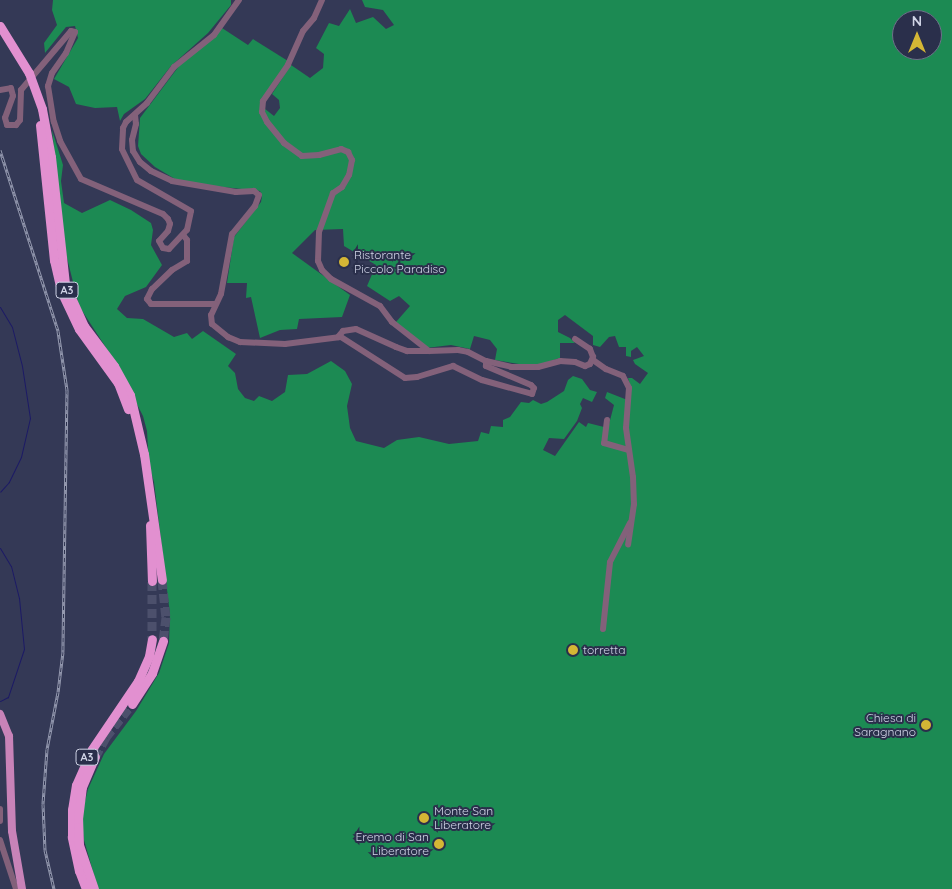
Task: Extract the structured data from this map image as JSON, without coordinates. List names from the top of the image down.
{
  "streets": {
    "highway": ["A3"]
  },
  "places": [
    "Ristorante Piccolo Paradiso",
    "torretta",
    "Chiesa di Saragnano",
    "Monte San Liberatore",
    "Eremo di San Liberatore"
  ],
  "north": "top"
}
